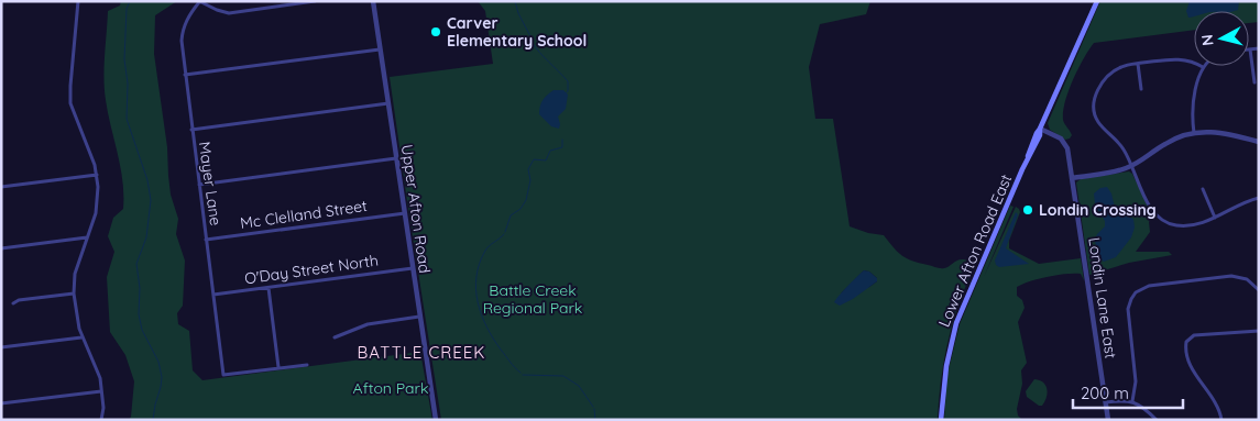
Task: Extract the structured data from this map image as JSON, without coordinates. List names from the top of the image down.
{
  "streets": {
    "main road": ["Lower Afton Road East"],
    "street": [
      "Mayer Lane",
      "Upper Afton Road",
      "Mc Clelland Street",
      "O'Day Street North",
      "Londin Lane East"
    ]
  },
  "crossings": [
    ["Mayer Lane", "Mc Clelland Street"],
    ["Mayer Lane", "O'Day Street North"],
    ["Upper Afton Road", "Mc Clelland Street"],
    ["Upper Afton Road", "O'Day Street North"],
    ["Lower Afton Road East", "Londin Lane East"]
  ],
  "districts": ["BATTLE CREEK"],
  "parks": ["Battle Creek Regional Park", "Afton Park"],
  "places": ["Carver Elementary School", "Londin Crossing"],
  "scale_bar": "200 m",
  "north": "left"
}
